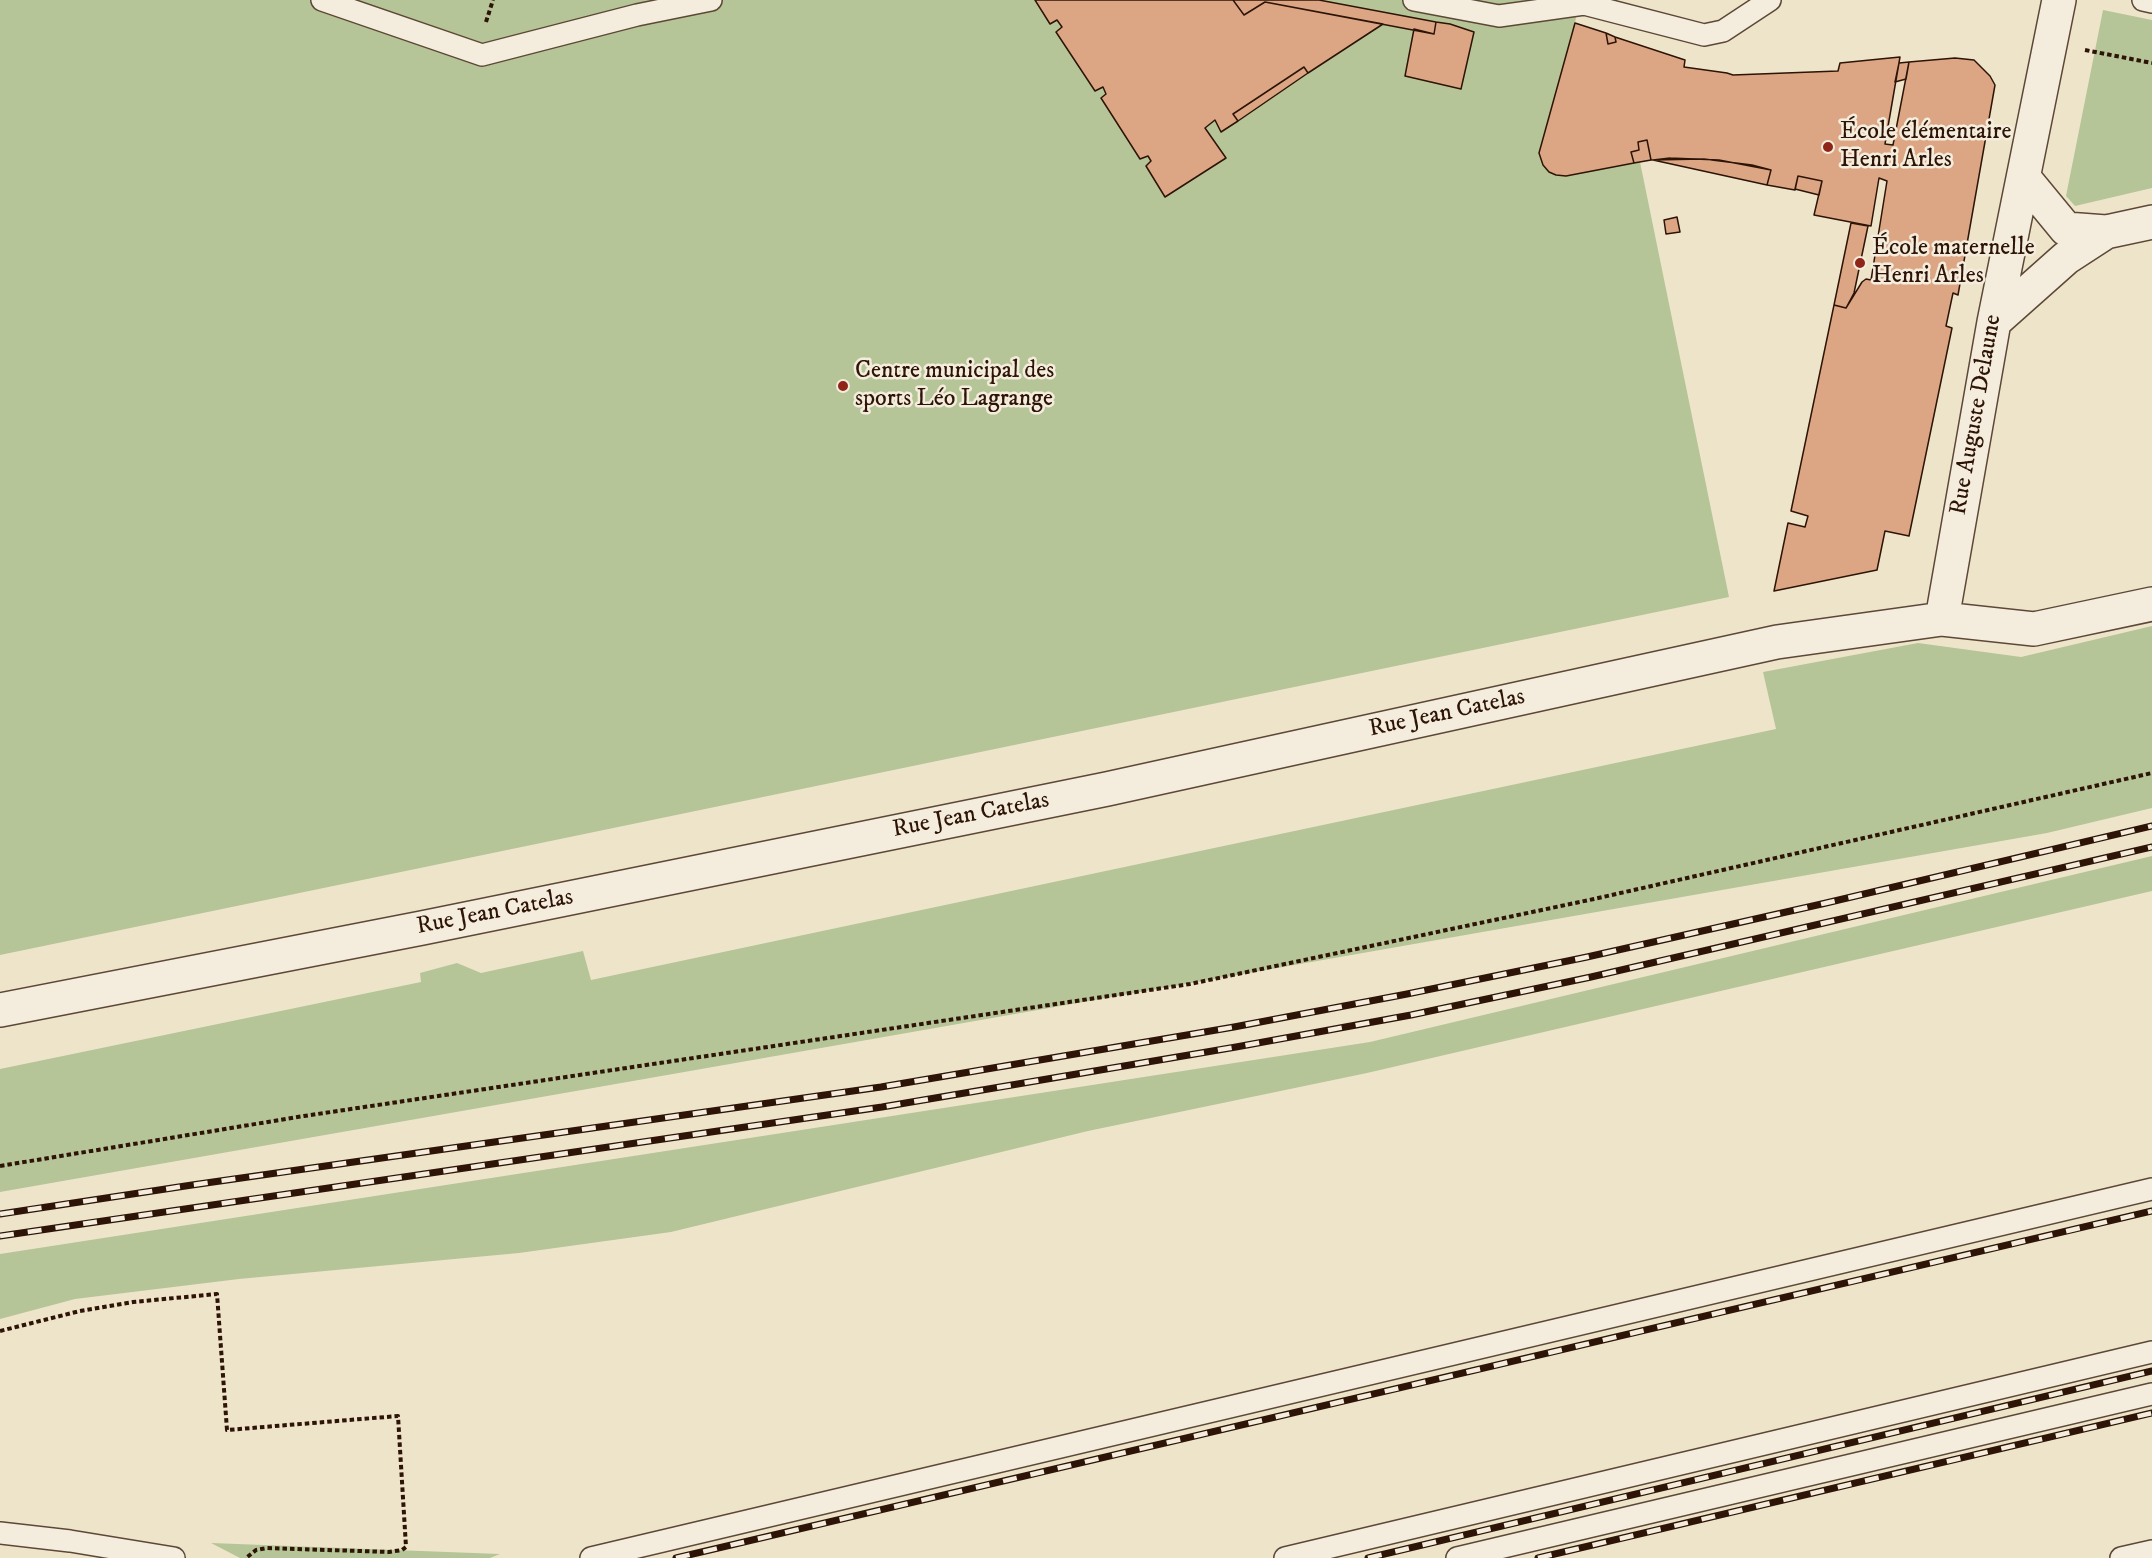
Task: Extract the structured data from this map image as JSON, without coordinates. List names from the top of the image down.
{
  "streets": {
    "street": ["Rue Auguste Delaune", "Rue Jean Catelas"]
  },
  "crossings": [
    ["Rue Auguste Delaune", "Rue Jean Catelas"]
  ],
  "places": ["École élémentaire Henri Arles", "École maternelle Henri Arles", "Centre municipal des sports Léo Lagrange"]
}
